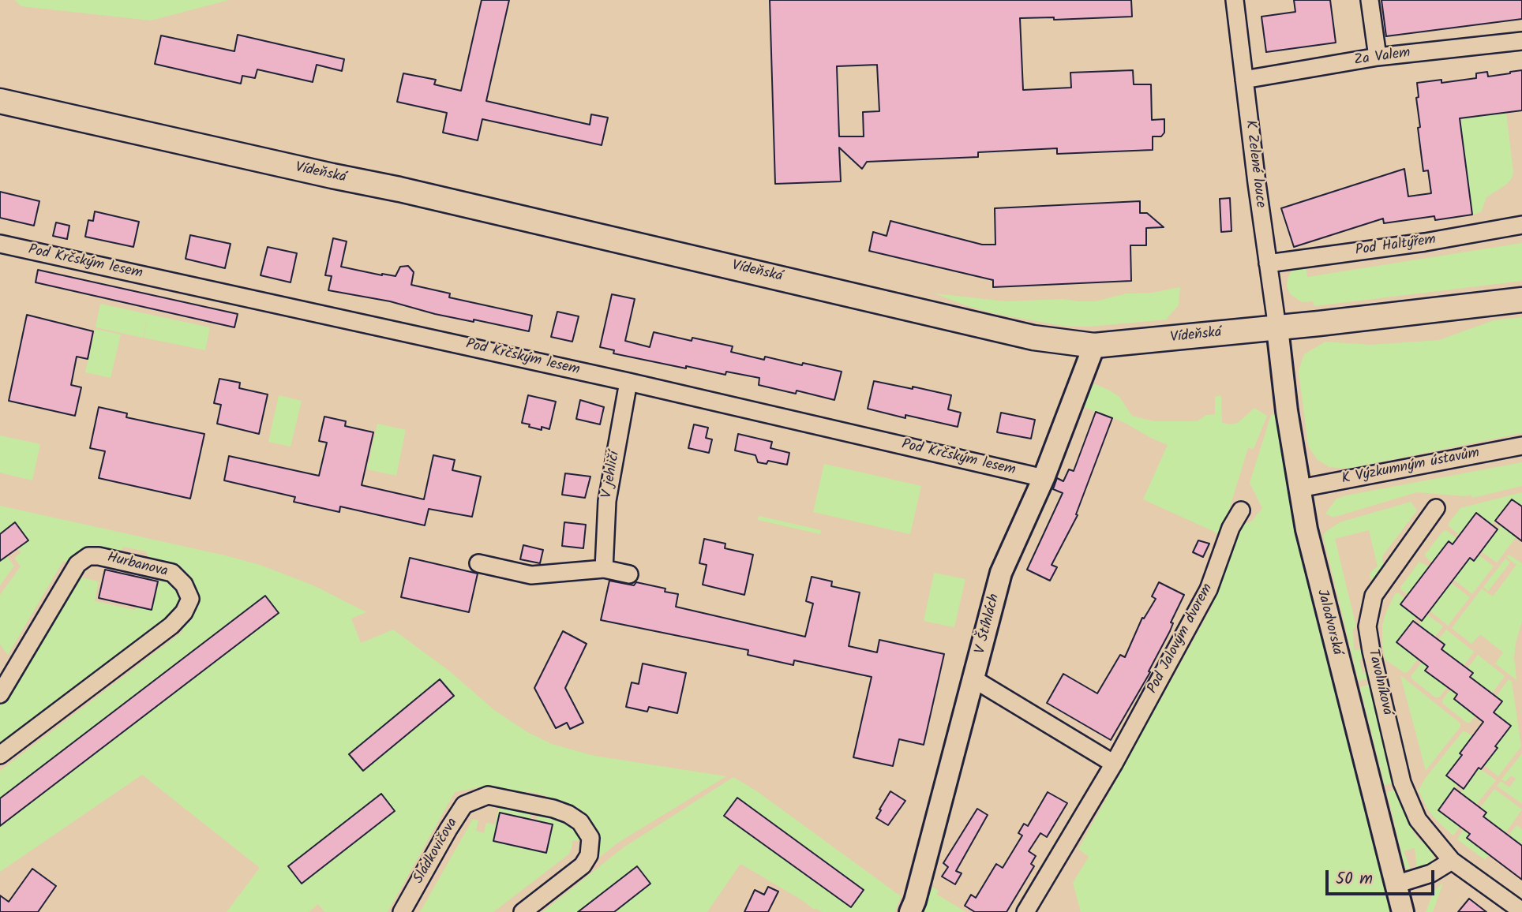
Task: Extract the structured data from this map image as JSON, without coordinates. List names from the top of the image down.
{
  "streets": {
    "main road": ["Vídeňská"],
    "street": [
      "Za Valem",
      "K Zelené louce",
      "Pod Haltýřem",
      "Pod Krčským lesem",
      "K Výzkumným ústavům",
      "V jehličí",
      "Hurbanova",
      "Jalodvorská",
      "V Štíhlách",
      "Pod Jalovým dvorem",
      "Tavolníková",
      "Sládkovičova"
    ]
  },
  "crossings": [
    ["Za Valem", "K Zelené louce"],
    ["K Zelené louce", "Vídeňská"],
    ["K Zelené louce", "Pod Haltýřem"],
    ["K Zelené louce", "Jalodvorská"],
    ["Vídeňská", "Jalodvorská"],
    ["Vídeňská", "V Štíhlách"],
    ["Pod Krčským lesem", "V jehličí"],
    ["Pod Krčským lesem", "V Štíhlách"],
    ["K Výzkumným ústavům", "Jalodvorská"]
  ],
  "scale_bar": "50 m"
}
